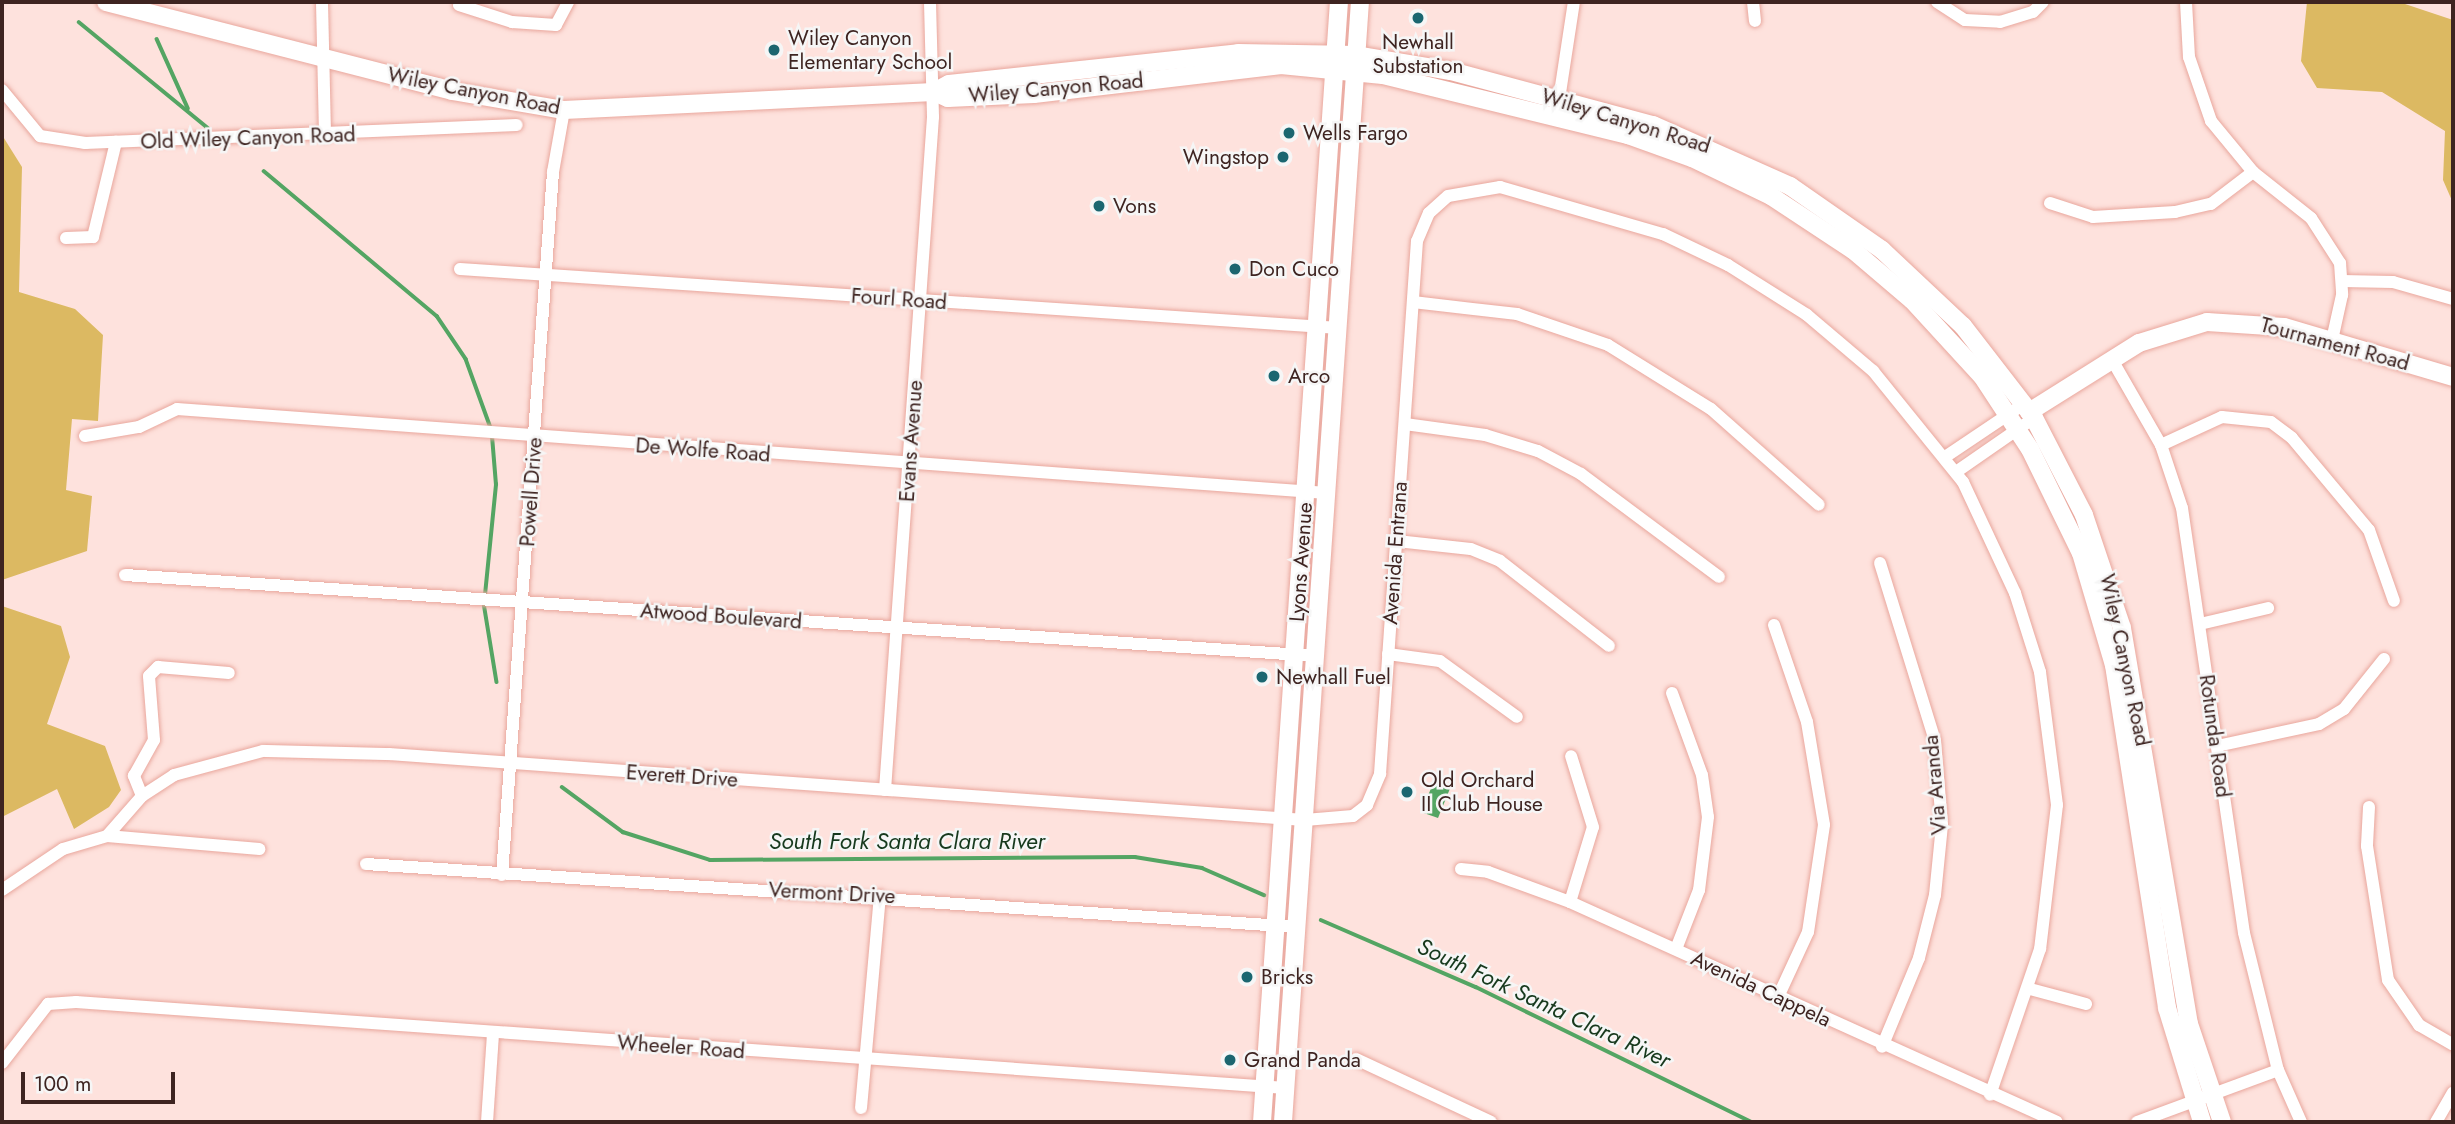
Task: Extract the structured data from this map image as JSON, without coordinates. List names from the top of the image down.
{
  "streets": {
    "main road": ["Wiley Canyon Road", "Tournament Road", "Lyons Avenue"],
    "street": [
      "Old Wiley Canyon Road",
      "Fourl Road",
      "Evans Avenue",
      "De Wolfe Road",
      "Powell Drive",
      "Avenida Entrana",
      "Atwood Boulevard",
      "Rotunda Road",
      "Everett Drive",
      "Via Aranda",
      "Vermont Drive",
      "Avenida Cappela",
      "Wheeler Road"
    ]
  },
  "crossings": [
    ["Wiley Canyon Road", "Tournament Road"],
    ["Wiley Canyon Road", "Evans Avenue"],
    ["Wiley Canyon Road", "Powell Drive"],
    ["Wiley Canyon Road", "Lyons Avenue"],
    ["Fourl Road", "Evans Avenue"],
    ["Fourl Road", "Powell Drive"],
    ["Fourl Road", "Lyons Avenue"],
    ["Tournament Road", "Avenida Entrana"],
    ["Tournament Road", "Rotunda Road"],
    ["Evans Avenue", "De Wolfe Road"],
    ["Evans Avenue", "Atwood Boulevard"],
    ["Evans Avenue", "Everett Drive"],
    ["De Wolfe Road", "Powell Drive"],
    ["De Wolfe Road", "Lyons Avenue"],
    ["Powell Drive", "Atwood Boulevard"],
    ["Powell Drive", "Everett Drive"],
    ["Powell Drive", "Vermont Drive"],
    ["Avenida Entrana", "Lyons Avenue"],
    ["Avenida Entrana", "Everett Drive"],
    ["Lyons Avenue", "Atwood Boulevard"],
    ["Lyons Avenue", "Everett Drive"],
    ["Lyons Avenue", "Vermont Drive"],
    ["Lyons Avenue", "Wheeler Road"],
    ["Via Aranda", "Avenida Cappela"]
  ],
  "water": ["South Fork Santa Clara River"],
  "places": [
    "Newhall Substation",
    "Wiley Canyon Elementary School",
    "Wells Fargo",
    "Wingstop",
    "Vons",
    "Don Cuco",
    "Arco",
    "Newhall Fuel",
    "Old Orchard II Club House",
    "Bricks",
    "Grand Panda"
  ],
  "scale_bar": "100 m"
}
